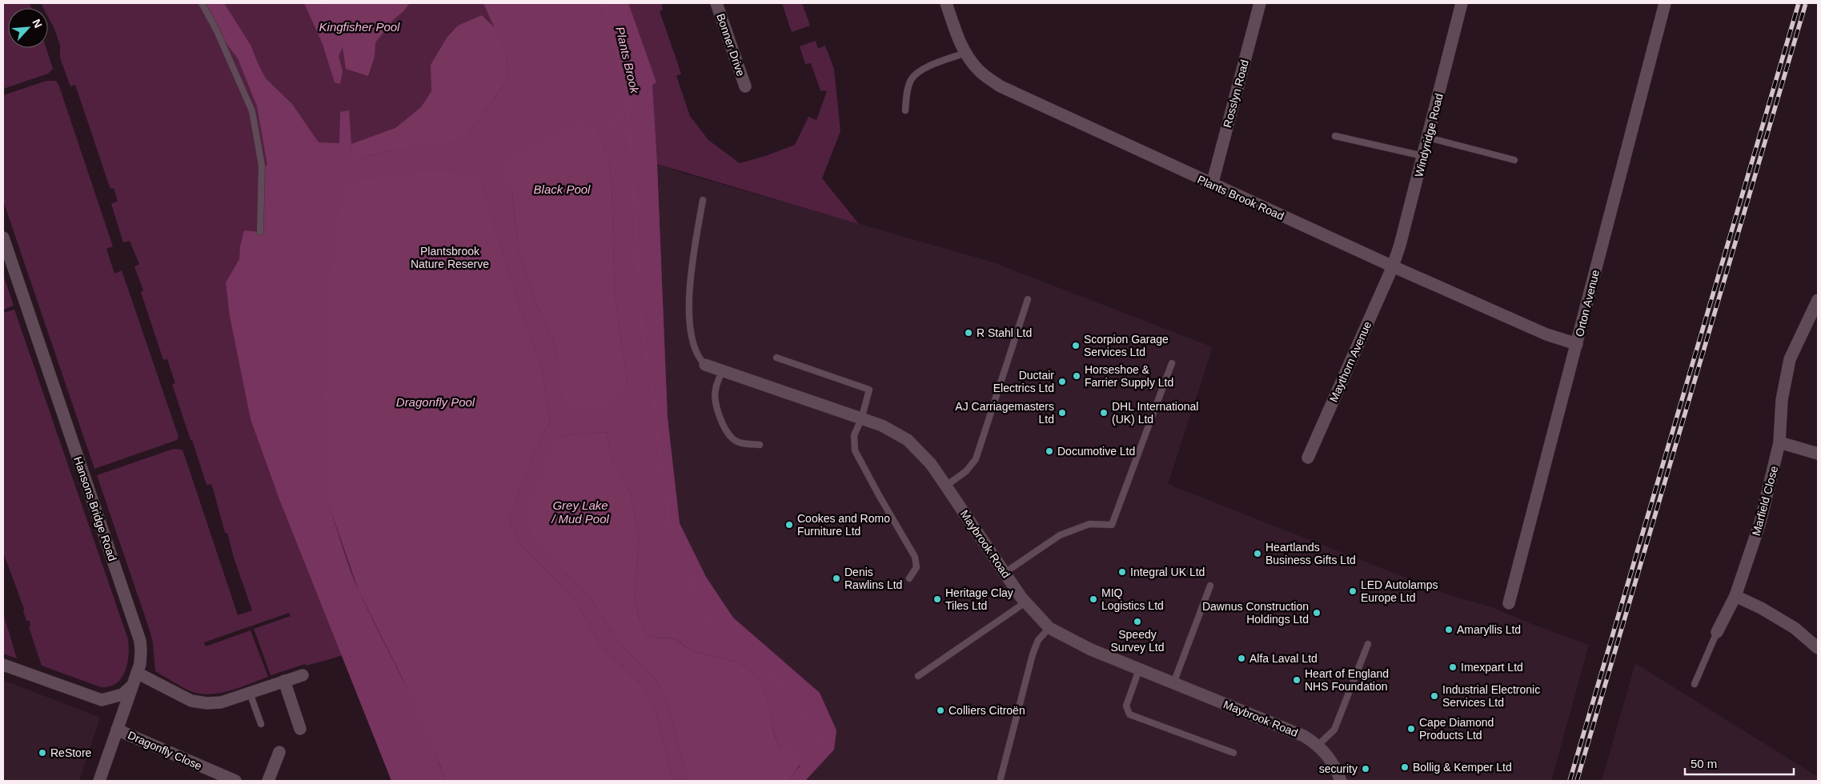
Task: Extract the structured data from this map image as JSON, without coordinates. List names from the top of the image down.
{
  "streets": {
    "street": [
      "Bonner Drive",
      "Rosslyn Road",
      "Windyridge Road",
      "Plants Brook Road",
      "Orton Avenue",
      "Maythorn Avenue",
      "Marfield Close",
      "Hansons Bridge Road",
      "Maybrook Road",
      "Dragonfly Close"
    ]
  },
  "crossings": [
    ["Rosslyn Road", "Plants Brook Road"],
    ["Windyridge Road", "Plants Brook Road"],
    ["Windyridge Road", "Maythorn Avenue"],
    ["Plants Brook Road", "Orton Avenue"],
    ["Plants Brook Road", "Maythorn Avenue"],
    ["Hansons Bridge Road", "Dragonfly Close"]
  ],
  "water": [
    "Kingfisher Pool",
    "Plants Brook",
    "Black Pool",
    "Dragonfly Pool",
    "Grey Lake / Mud Pool"
  ],
  "parks": ["Plantsbrook Nature Reserve"],
  "places": [
    "R Stahl Ltd",
    "Scorpion Garage Services Ltd",
    "Horseshoe & Farrier Supply Ltd",
    "Ductair Electrics Ltd",
    "AJ Carriagemasters Ltd",
    "DHL International (UK) Ltd",
    "Documotive Ltd",
    "Cookes and Romo Furniture Ltd",
    "Heartlands Business Gifts Ltd",
    "Integral UK Ltd",
    "Denis Rawlins Ltd",
    "LED Autolamps Europe Ltd",
    "Heritage Clay Tiles Ltd",
    "MIQ Logistics Ltd",
    "Dawnus Construction Holdings Ltd",
    "Speedy Survey Ltd",
    "Amaryllis Ltd",
    "Alfa Laval Ltd",
    "Imexpart Ltd",
    "Heart of England NHS Foundation",
    "Industrial Electronic Services Ltd",
    "Colliers Citroën",
    "Cape Diamond Products Ltd",
    "ReStore",
    "Bollig & Kemper Ltd",
    "security"
  ],
  "scale_bar": "50 m",
  "north": "top right"
}
